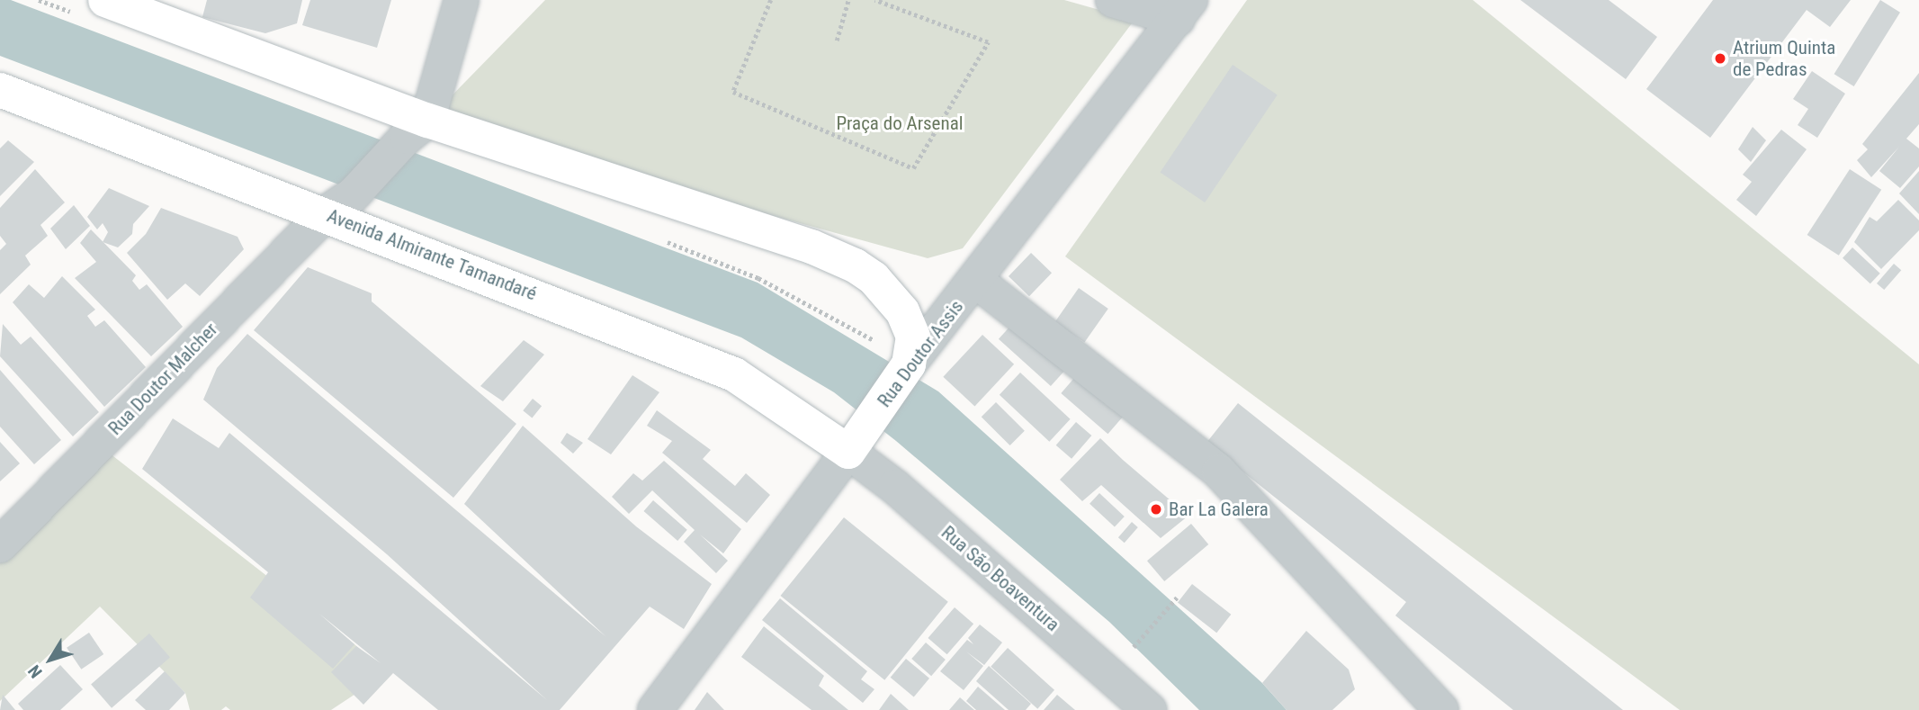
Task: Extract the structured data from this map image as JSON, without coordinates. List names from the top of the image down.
{
  "streets": {
    "main road": ["Avenida Almirante Tamandaré", "Rua Doutor Assis"],
    "street": ["Rua Doutor Malcher", "Rua São Boaventura"]
  },
  "crossings": [
    ["Avenida Almirante Tamandaré", "Rua Doutor Assis"],
    ["Avenida Almirante Tamandaré", "Rua Doutor Malcher"],
    ["Avenida Almirante Tamandaré", "Rua São Boaventura"],
    ["Rua Doutor Assis", "Rua São Boaventura"]
  ],
  "parks": ["Praça do Arsenal"],
  "places": ["Atrium Quinta de Pedras", "Bar La Galera"],
  "north": "bottom left"
}
